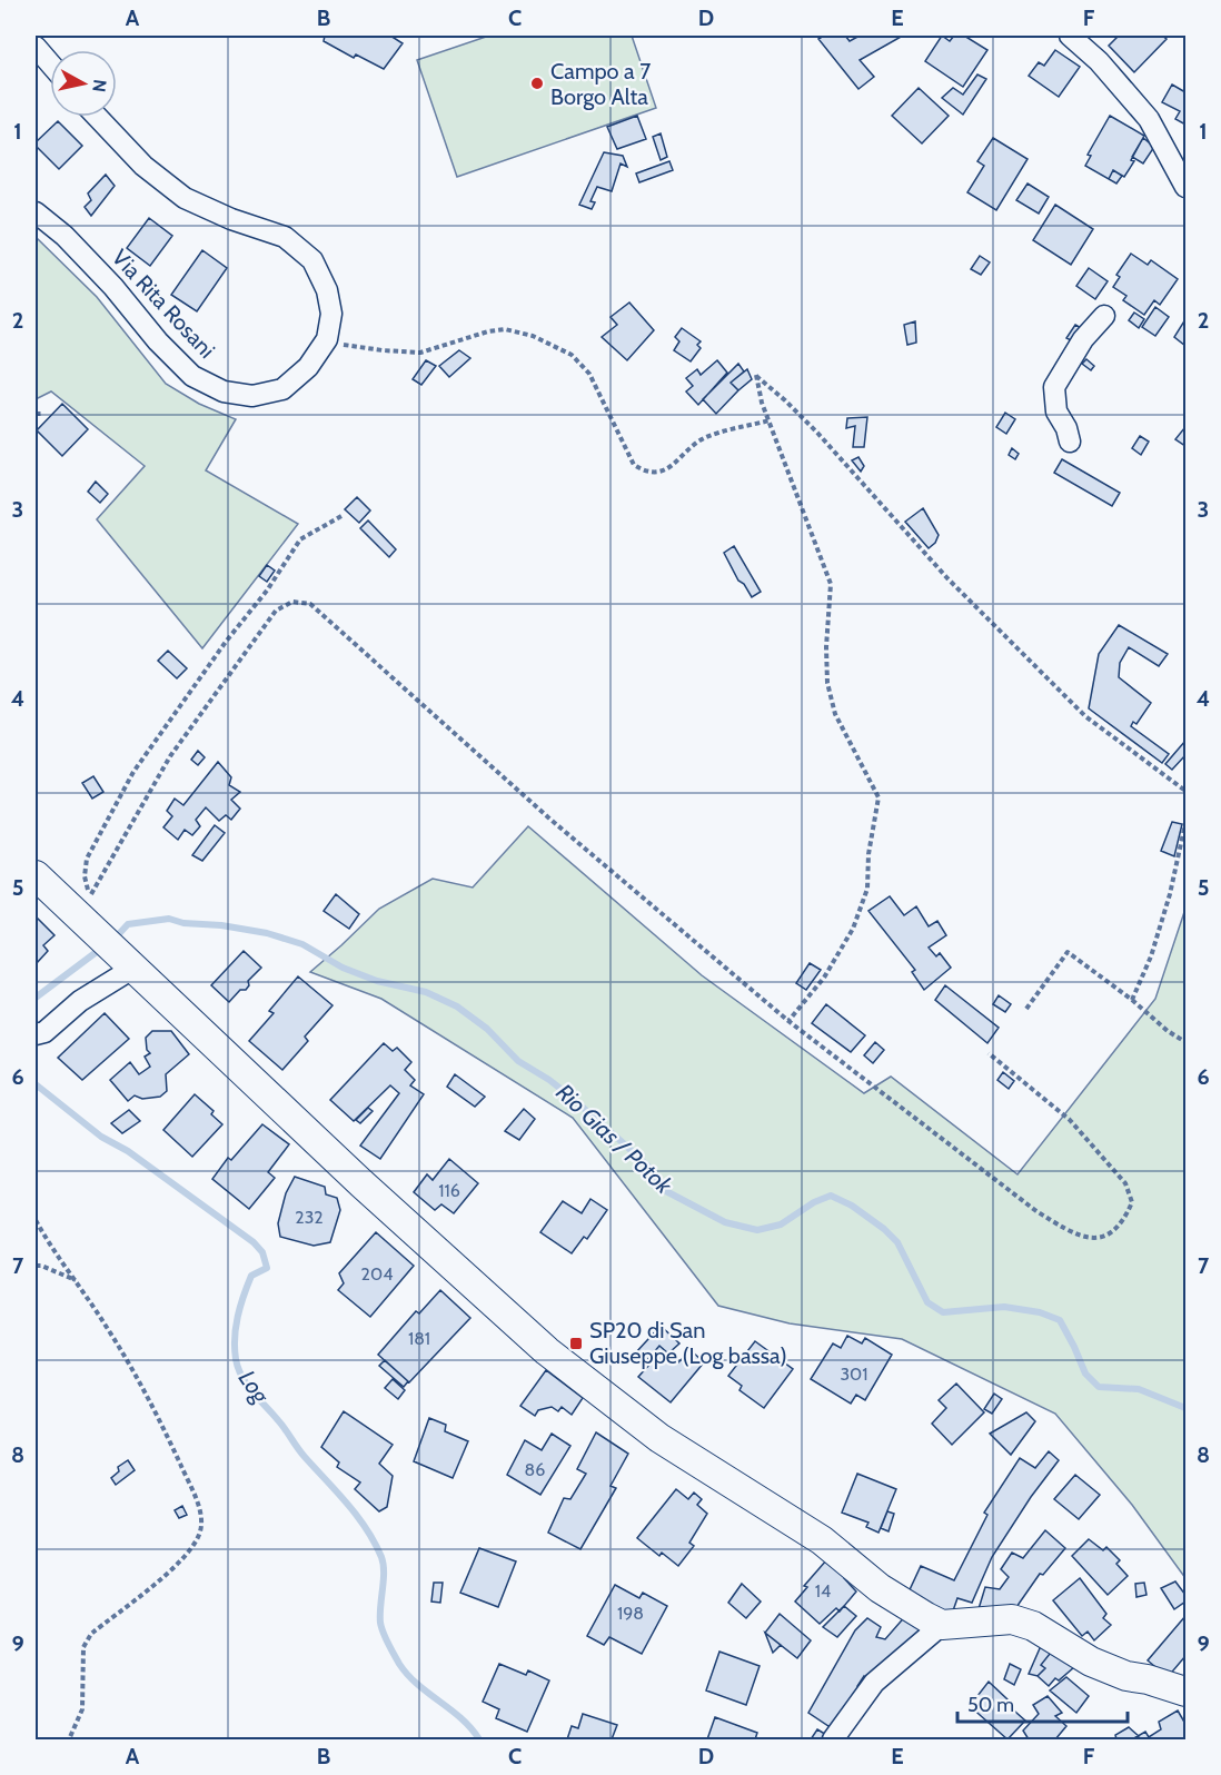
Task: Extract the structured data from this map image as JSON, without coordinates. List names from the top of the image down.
{
  "streets": {
    "street": ["Via Rita Rosani"]
  },
  "water": ["Rio Gias / Potok", "Log"],
  "places": {
    "other": ["Campo a 7 Borgo Alta"],
    "transit": ["SP20 di San Giuseppe (Log bassa)"]
  },
  "house_numbers": [
    "116",
    "232",
    "204",
    "181",
    "301",
    "86",
    "14",
    "198"
  ],
  "scale_bar": "50 m",
  "north": "right",
  "grid": {
    "columns": [
      "A",
      "B",
      "C",
      "D",
      "E",
      "F"
    ],
    "rows": [
      "1",
      "2",
      "3",
      "4",
      "5",
      "6",
      "7",
      "8",
      "9"
    ]
  }
}
